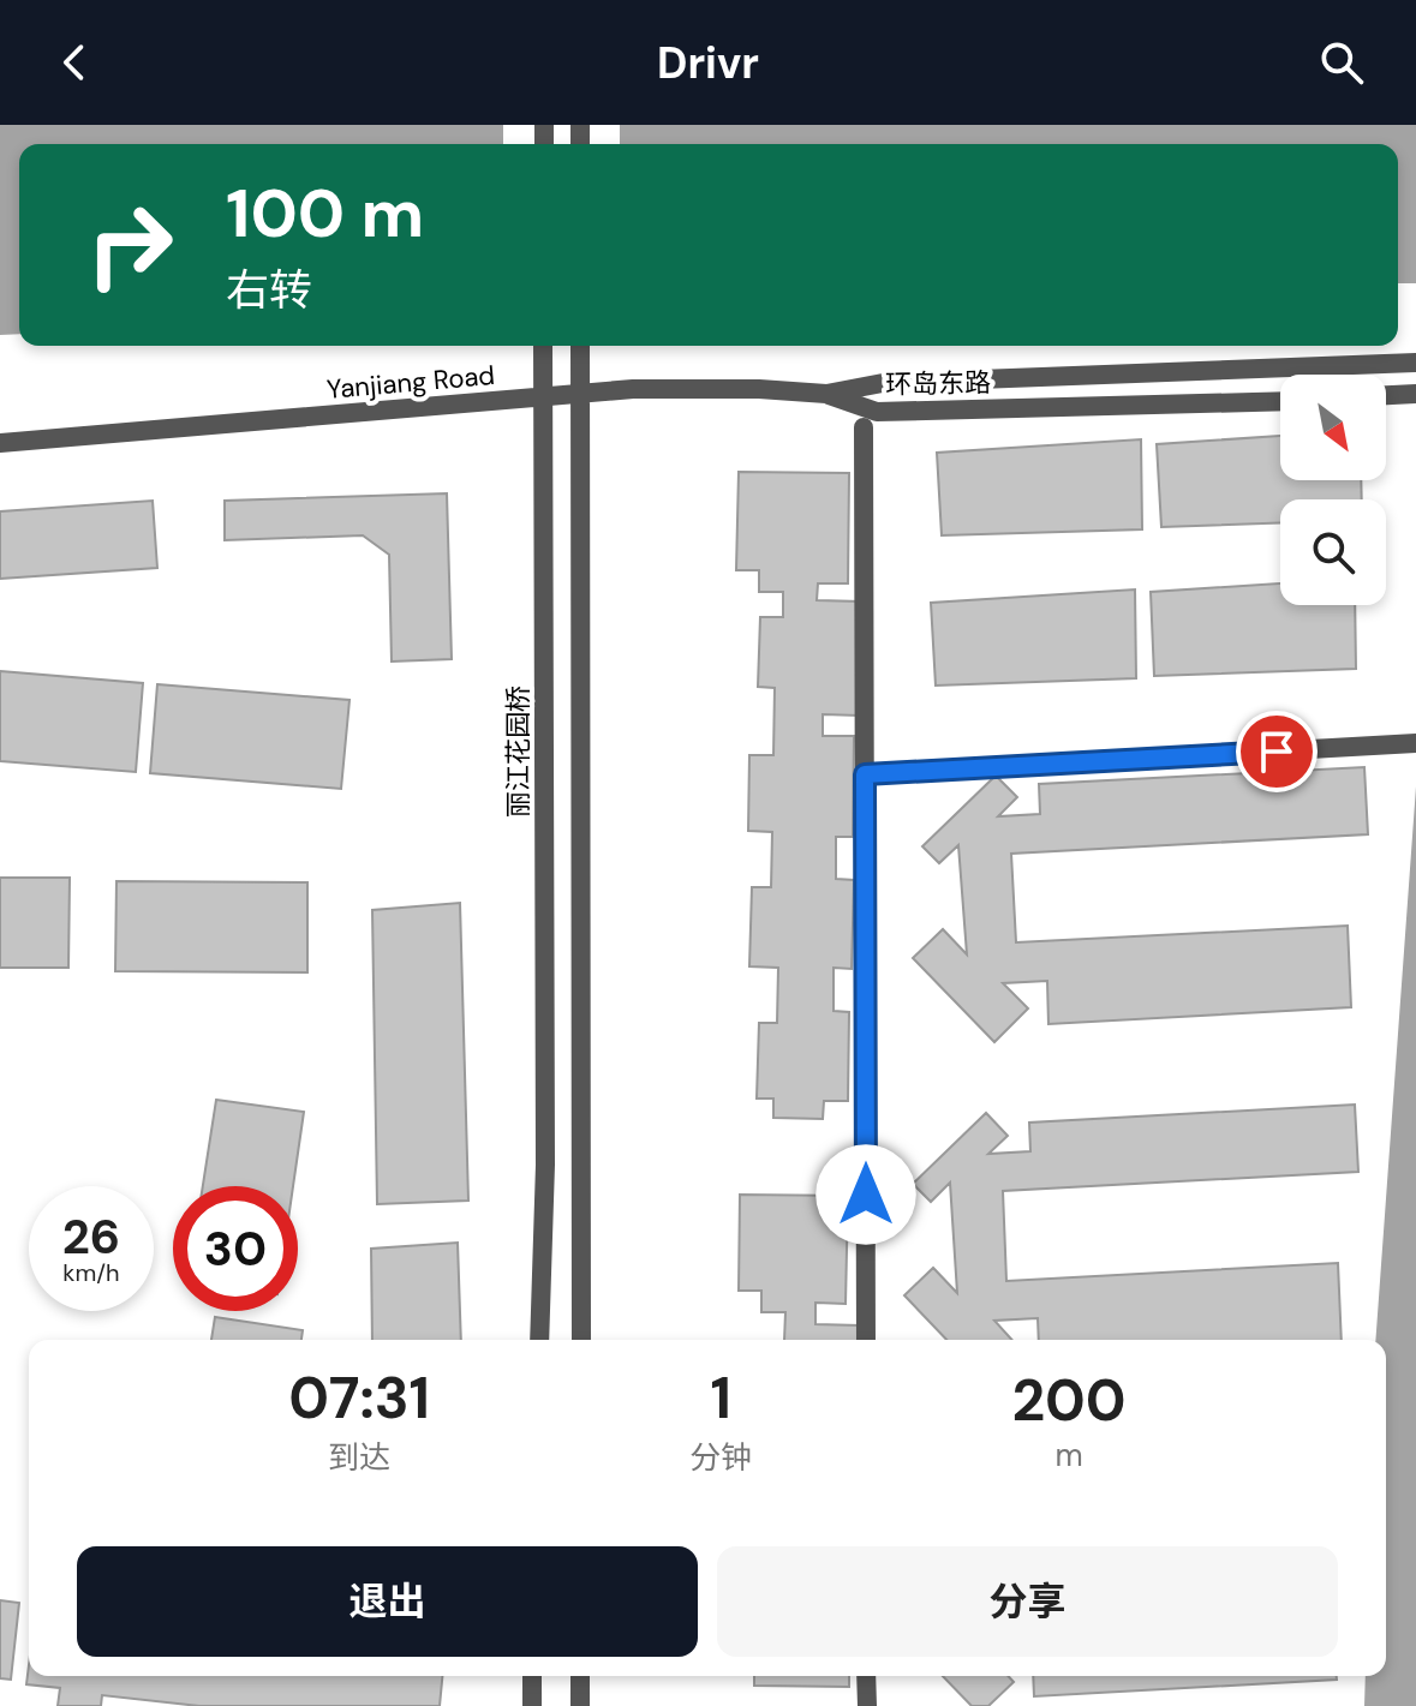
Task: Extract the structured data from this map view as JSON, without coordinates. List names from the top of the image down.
{
  "streets": {
    "street": ["Yanjiang Road", "环岛东路", "丽江花园桥"]
  },
  "crossings": [
    ["Yanjiang Road", "环岛东路"]
  ],
  "north": "bottom right",
  "page": {
    "header": "Drivr",
    "turn": ["100 m", "右转"],
    "speed": "26 km/h",
    "limit": "30",
    "eta": [
      "07:31",
      "到达",
      "1",
      "分钟",
      "200",
      "m"
    ],
    "buttons": ["退出", "分享"]
  }
}
